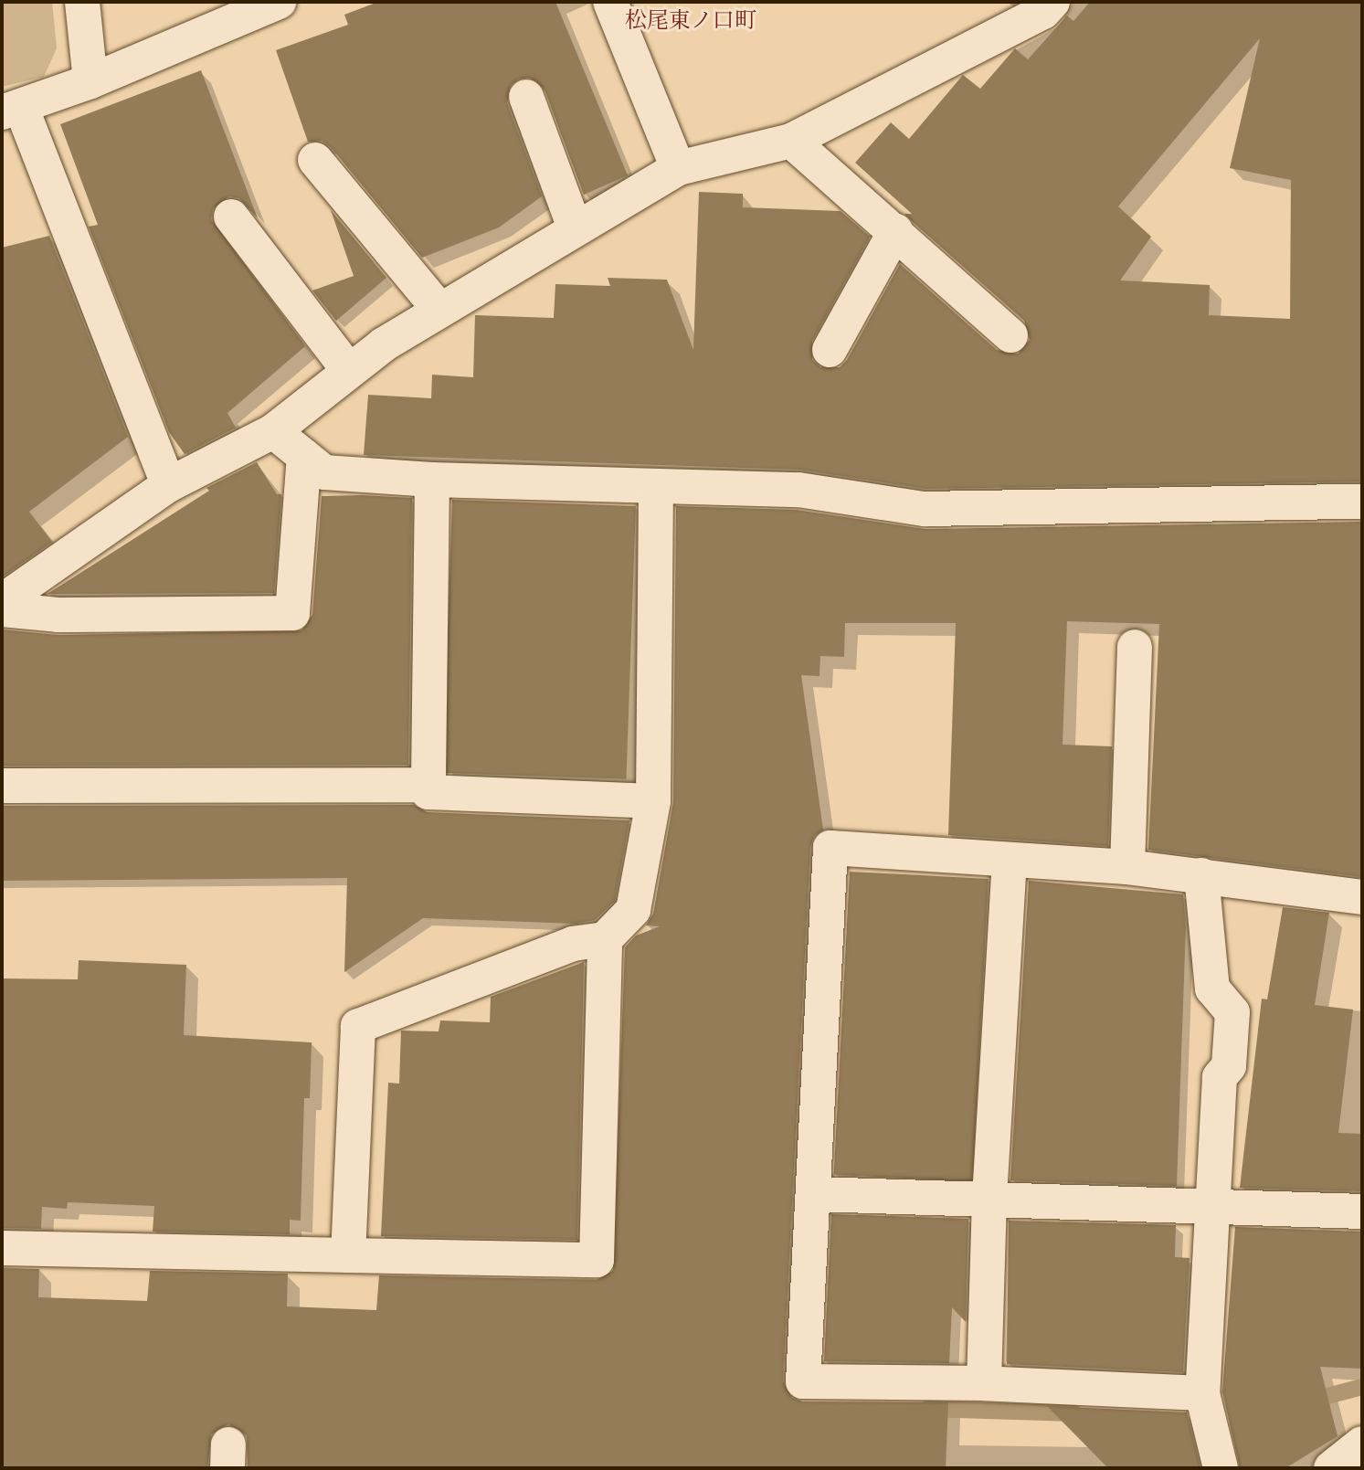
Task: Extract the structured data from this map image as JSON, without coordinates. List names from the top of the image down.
{
  "districts": ["松尾東ノ口町"]
}
